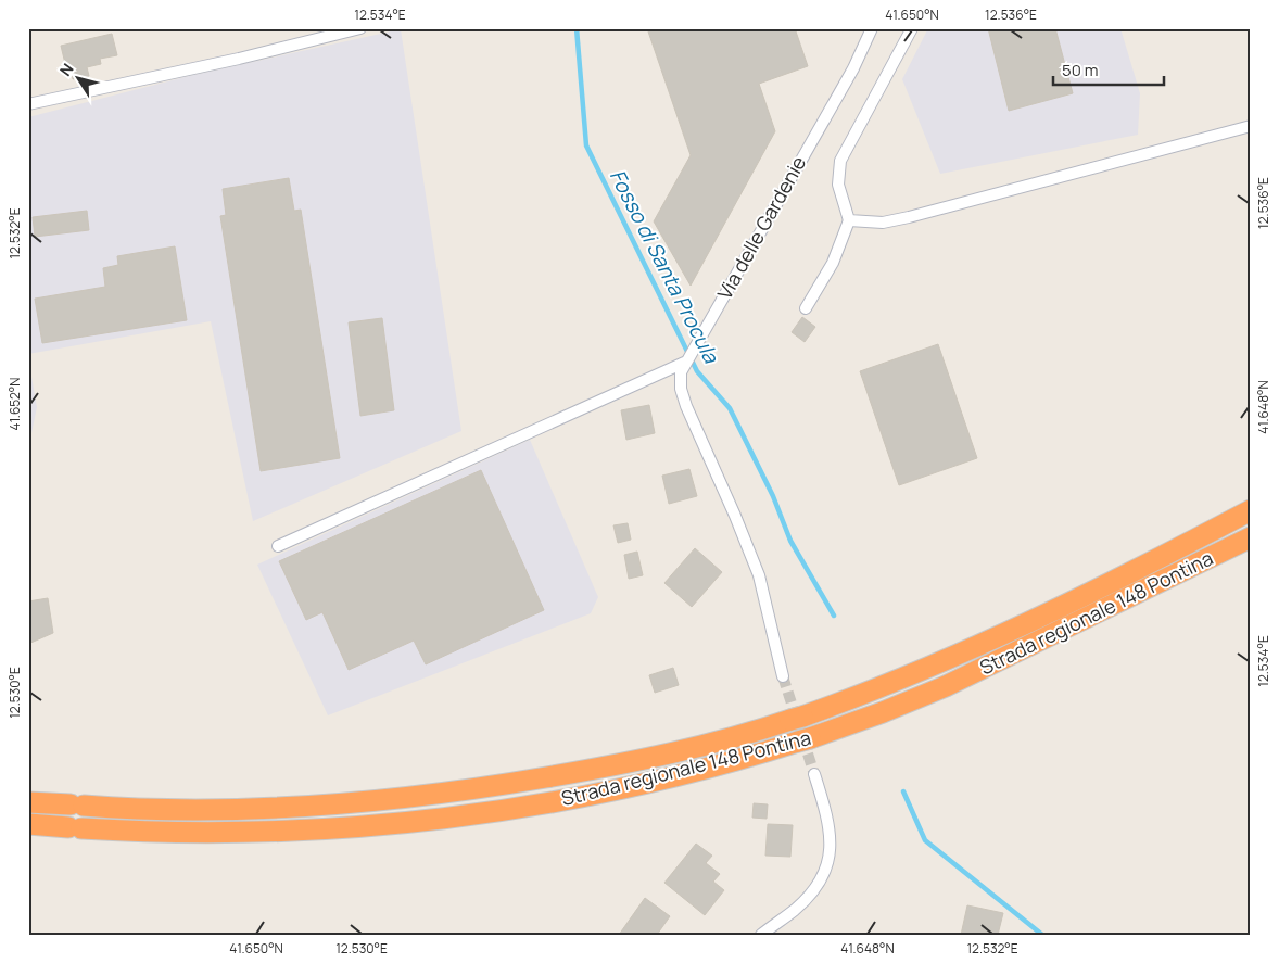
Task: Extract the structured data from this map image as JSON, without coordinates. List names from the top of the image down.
{
  "streets": {
    "highway": ["Strada regionale 148 Pontina"],
    "street": ["Via delle Gardenie"]
  },
  "water": ["Fosso di Santa Procula"],
  "scale_bar": "50 m",
  "north": "top left",
  "coordinates": [
    "12.534°E",
    "41.650°N",
    "12.536°E",
    "12.532°E",
    "41.652°N",
    "41.648°N",
    "12.530°E"
  ]
}
